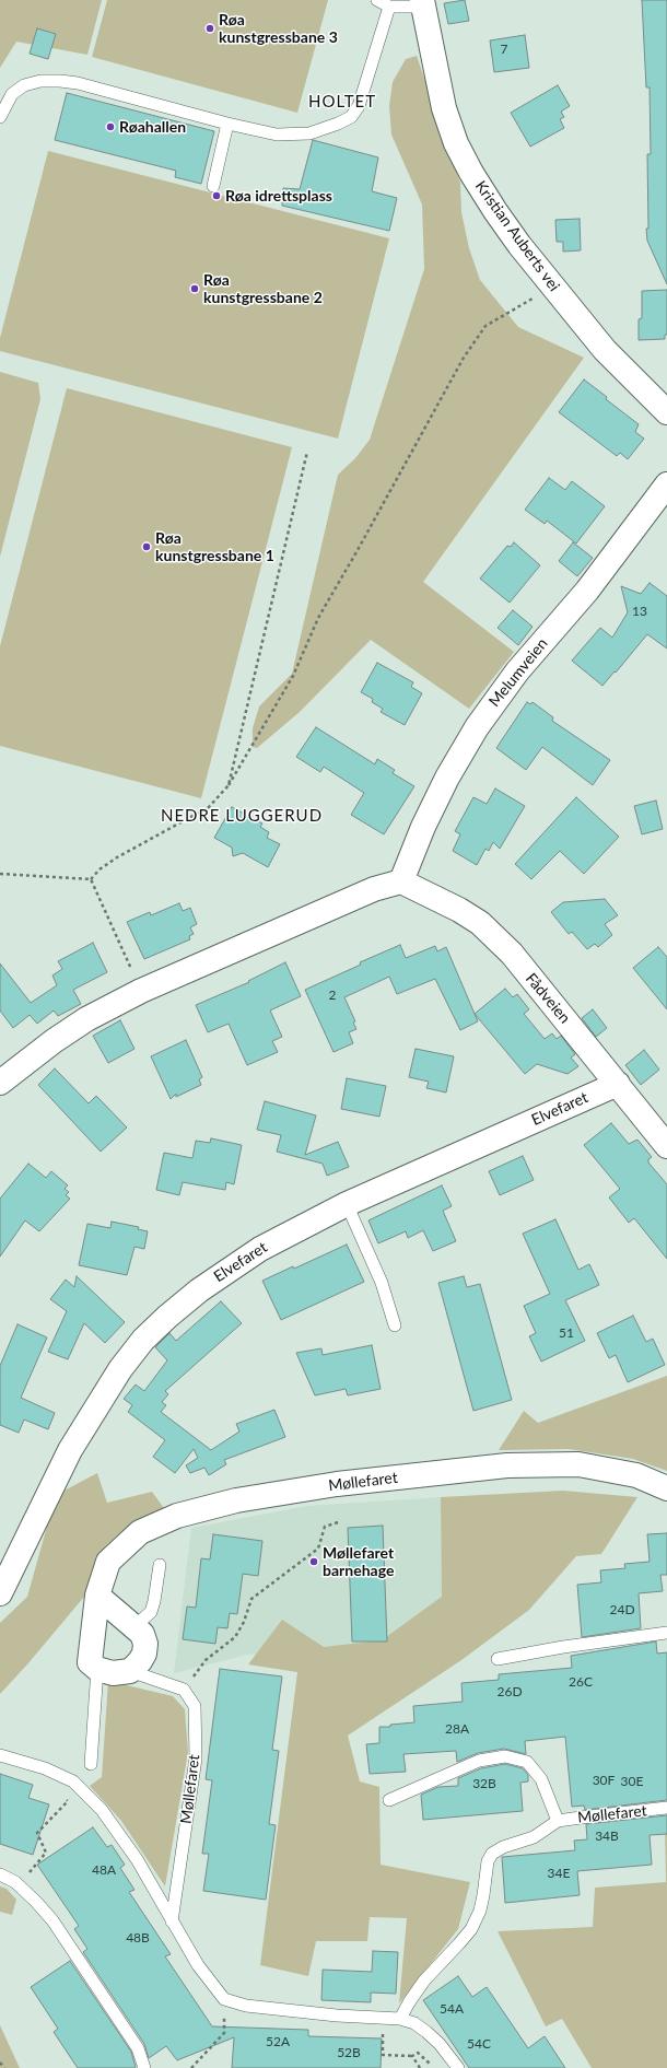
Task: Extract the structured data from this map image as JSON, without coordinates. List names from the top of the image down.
{
  "streets": {
    "street": [
      "Kristian Auberts vei",
      "Melumveien",
      "Fådveien",
      "Elvefaret",
      "Møllefaret"
    ]
  },
  "crossings": [
    ["Melumveien", "Fådveien"],
    ["Fådveien", "Elvefaret"]
  ],
  "districts": ["HOLTET", "NEDRE LUGGERUD"],
  "places": [
    "Røa kunstgressbane 3",
    "Røahallen",
    "Røa idrettsplass",
    "Røa kunstgressbane 2",
    "Røa kunstgressbane 1",
    "Møllefaret barnehage"
  ],
  "house_numbers": [
    "7",
    "13",
    "2",
    "51",
    "24D",
    "26C",
    "26D",
    "28A",
    "30F",
    "30E",
    "32B",
    "34B",
    "48A",
    "34E",
    "48B",
    "54A",
    "52A",
    "54C",
    "52B"
  ]
}
